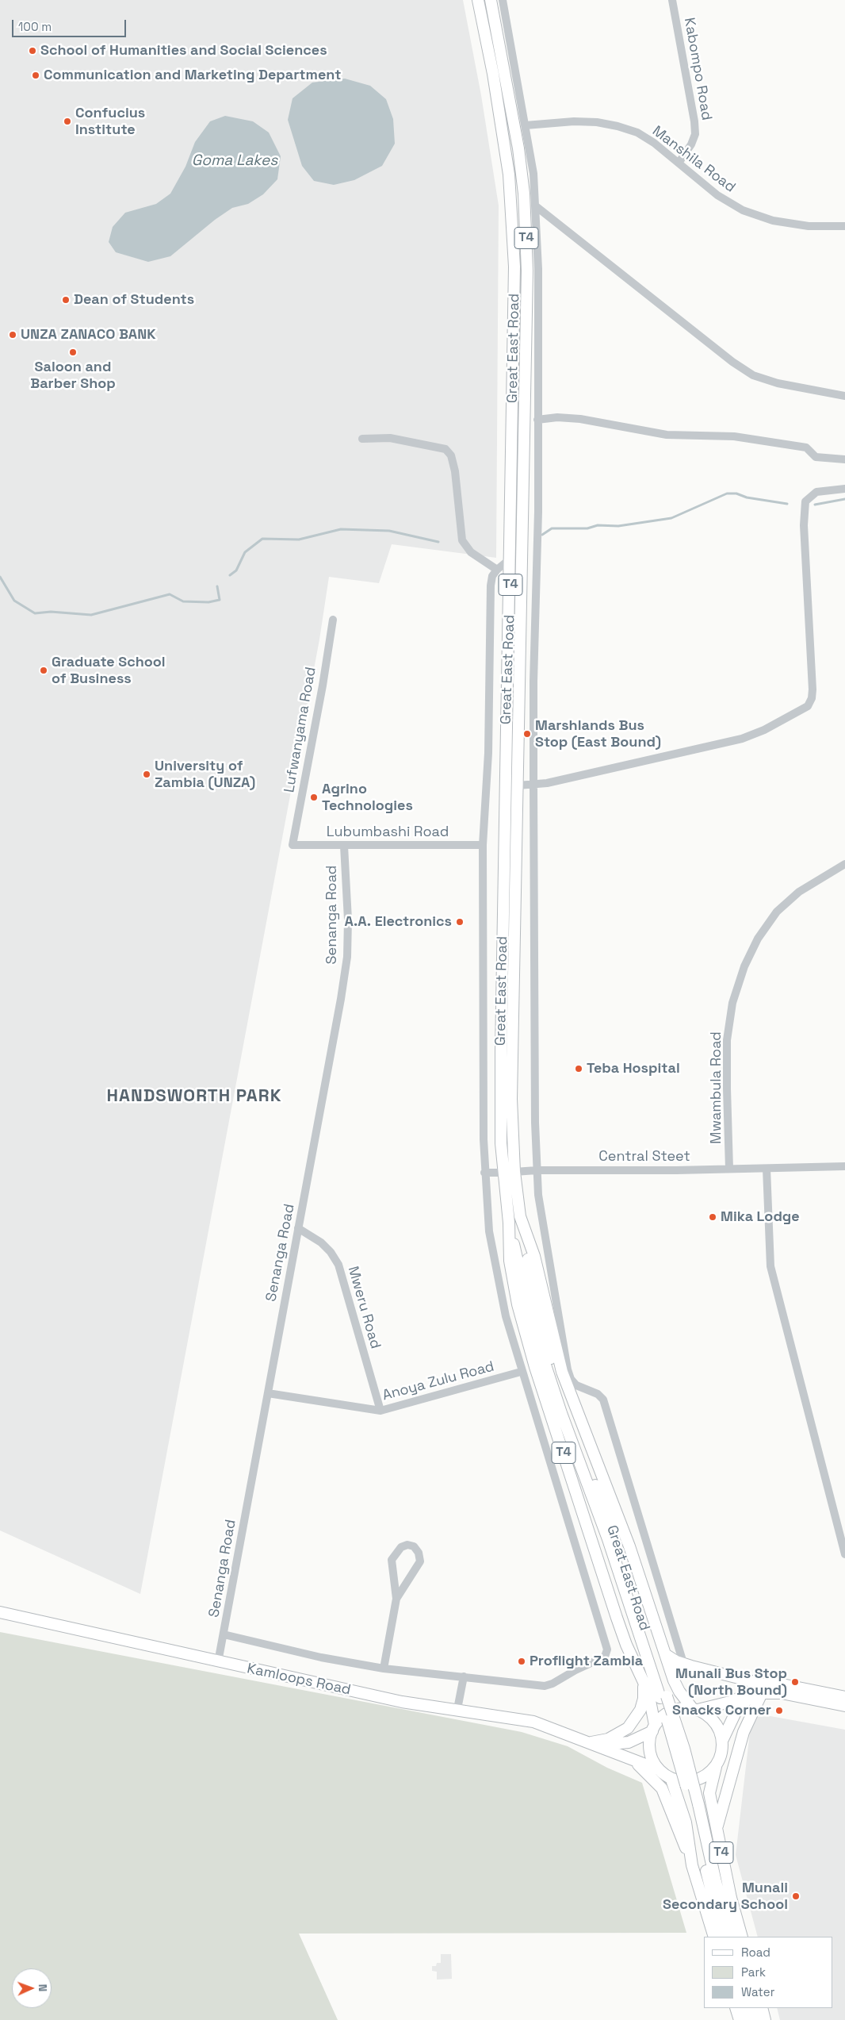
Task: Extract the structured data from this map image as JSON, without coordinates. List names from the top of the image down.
{
  "streets": {
    "main road": ["T4", "Great East Road", "Kamloops Road"],
    "street": [
      "Kabompo Road",
      "Manshila Road",
      "Lufwanyama Road",
      "Lubumbashi Road",
      "Senanga Road",
      "Mwambula Road",
      "Central Steet",
      "Mweru Road",
      "Anoya Zulu Road"
    ]
  },
  "crossings": [
    ["Kabompo Road", "Manshila Road"],
    ["T4", "Great East Road"],
    ["T4", "Kamloops Road"],
    ["Great East Road", "Central Steet"],
    ["Great East Road", "Kamloops Road"],
    ["Lufwanyama Road", "Lubumbashi Road"],
    ["Lubumbashi Road", "Senanga Road"],
    ["Senanga Road", "Mweru Road"],
    ["Senanga Road", "Anoya Zulu Road"],
    ["Senanga Road", "Kamloops Road"],
    ["Mwambula Road", "Central Steet"],
    ["Mweru Road", "Anoya Zulu Road"]
  ],
  "districts": ["HANDSWORTH PARK"],
  "water": ["Goma Lakes"],
  "places": [
    "School of Humanities and Social Sciences",
    "Communication and Marketing Department",
    "Confucius Institute",
    "Dean of Students",
    "UNZA ZANACO BANK",
    "Saloon and Barber Shop",
    "Graduate School of Business",
    "Marshlands Bus Stop (East Bound)",
    "University of Zambia (UNZA)",
    "Agrino Technologies",
    "A.A. Electronics",
    "Teba Hospital",
    "Mika Lodge",
    "Proflight Zambia",
    "Munali Bus Stop (North Bound)",
    "Snacks Corner",
    "Munali Secondary School"
  ],
  "legend": ["Road", "Park", "Water"],
  "scale_bar": "100 m",
  "north": "right"
}
